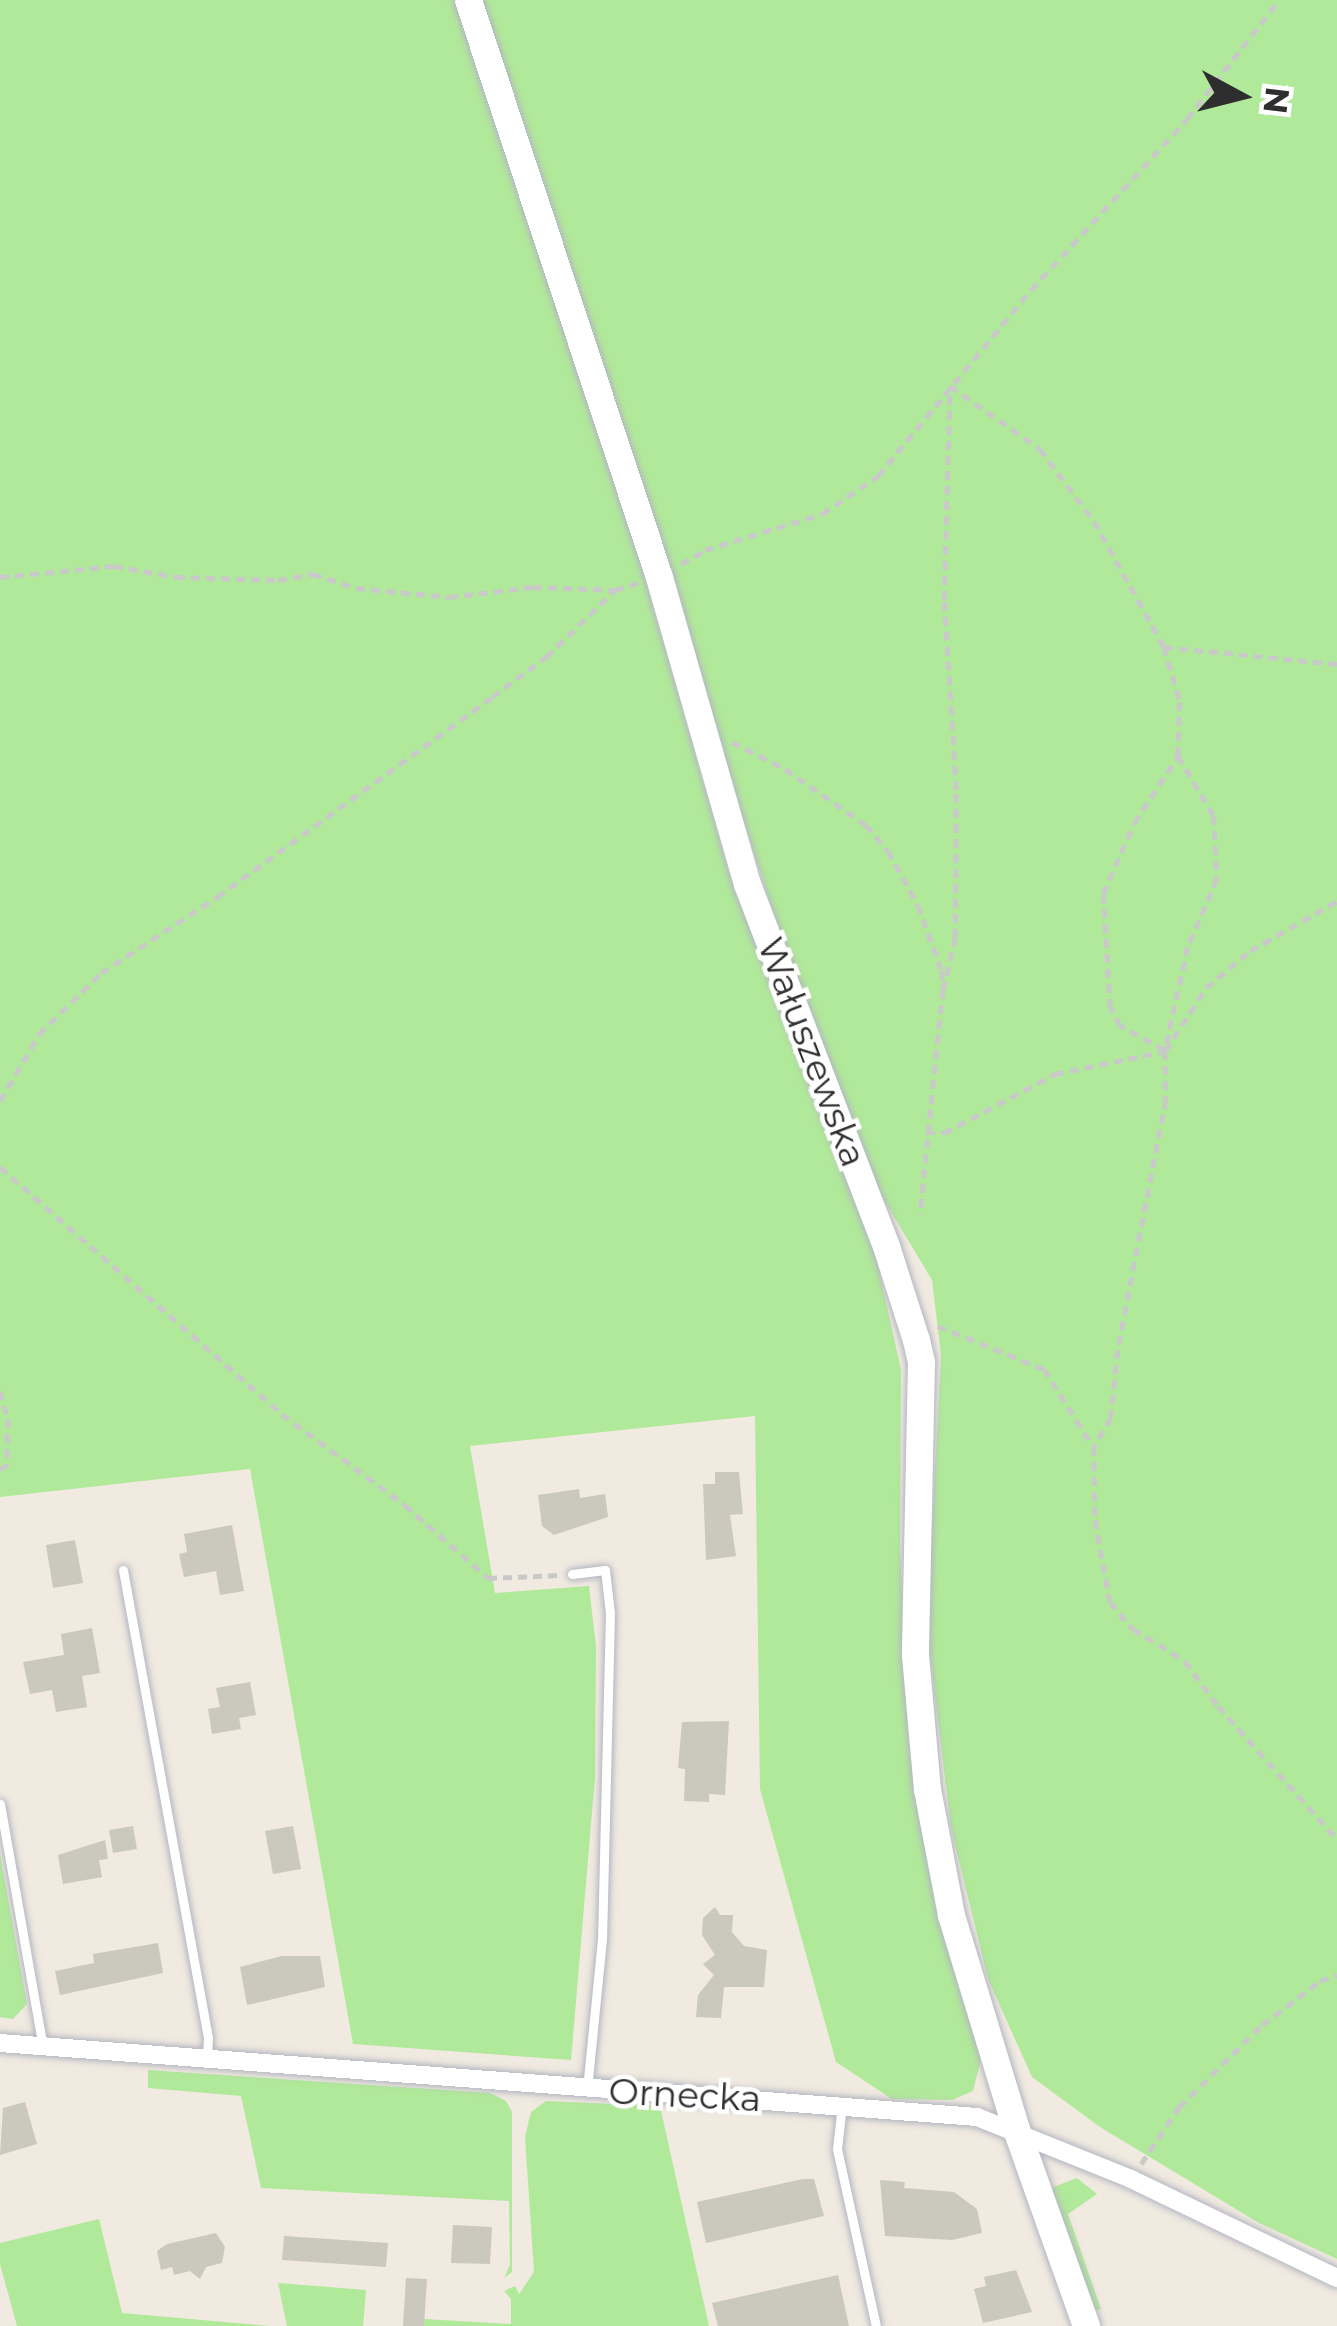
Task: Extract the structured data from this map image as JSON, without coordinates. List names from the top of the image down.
{
  "streets": {
    "street": ["Wałuszewska", "Ornecka"]
  },
  "crossings": [
    ["Wałuszewska", "Ornecka"]
  ],
  "north": "right"
}
